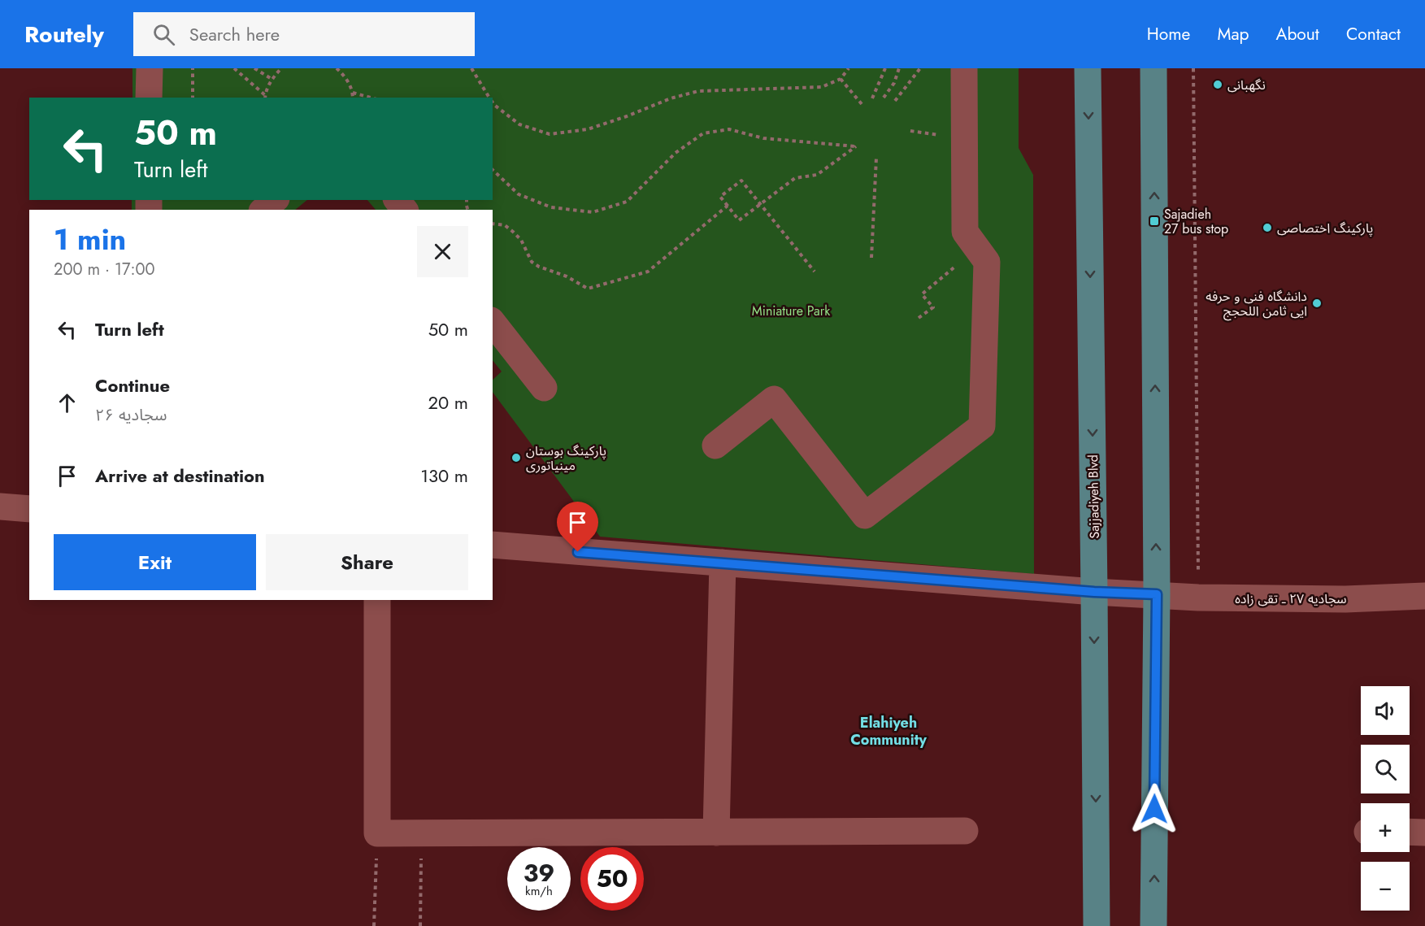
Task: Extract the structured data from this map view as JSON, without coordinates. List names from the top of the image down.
{
  "streets": {
    "main road": ["Sajjadiyeh Blvd"],
    "street": ["سجادیه ۲۷ ـ تقی زاده"]
  },
  "crossings": [
    ["Sajjadiyeh Blvd", "سجادیه ۲۷ ـ تقی زاده"]
  ],
  "districts": ["Elahiyeh Community"],
  "parks": ["Miniature Park"],
  "places": {
    "other": [
      "نگهبانی",
      "پارکینگ اختصاصی",
      "دانشگاه فنی و حرفه ایی ثامن اللحجج",
      "پارکینگ بوستان مینیاتوری"
    ],
    "transit": ["Sajadieh 27 bus stop"]
  },
  "page": {
    "header": "Routely",
    "search": "Search here",
    "nav": [
      "Home",
      "Map",
      "About",
      "Contact"
    ],
    "turn": ["50 m", "Turn left"],
    "heading": ["1 min", "200 m · 17:00"],
    "list": [
      {
        "name": "Turn left",
        "value": "50 m"
      },
      {
        "name": "Continue",
        "note": "سجادیه ۲۶",
        "value": "20 m"
      },
      {
        "name": "Arrive at destination",
        "value": "130 m"
      }
    ],
    "buttons": ["Exit", "Share"],
    "map_buttons": ["+", "−"],
    "speed": "39 km/h",
    "limit": "50"
  }
}
